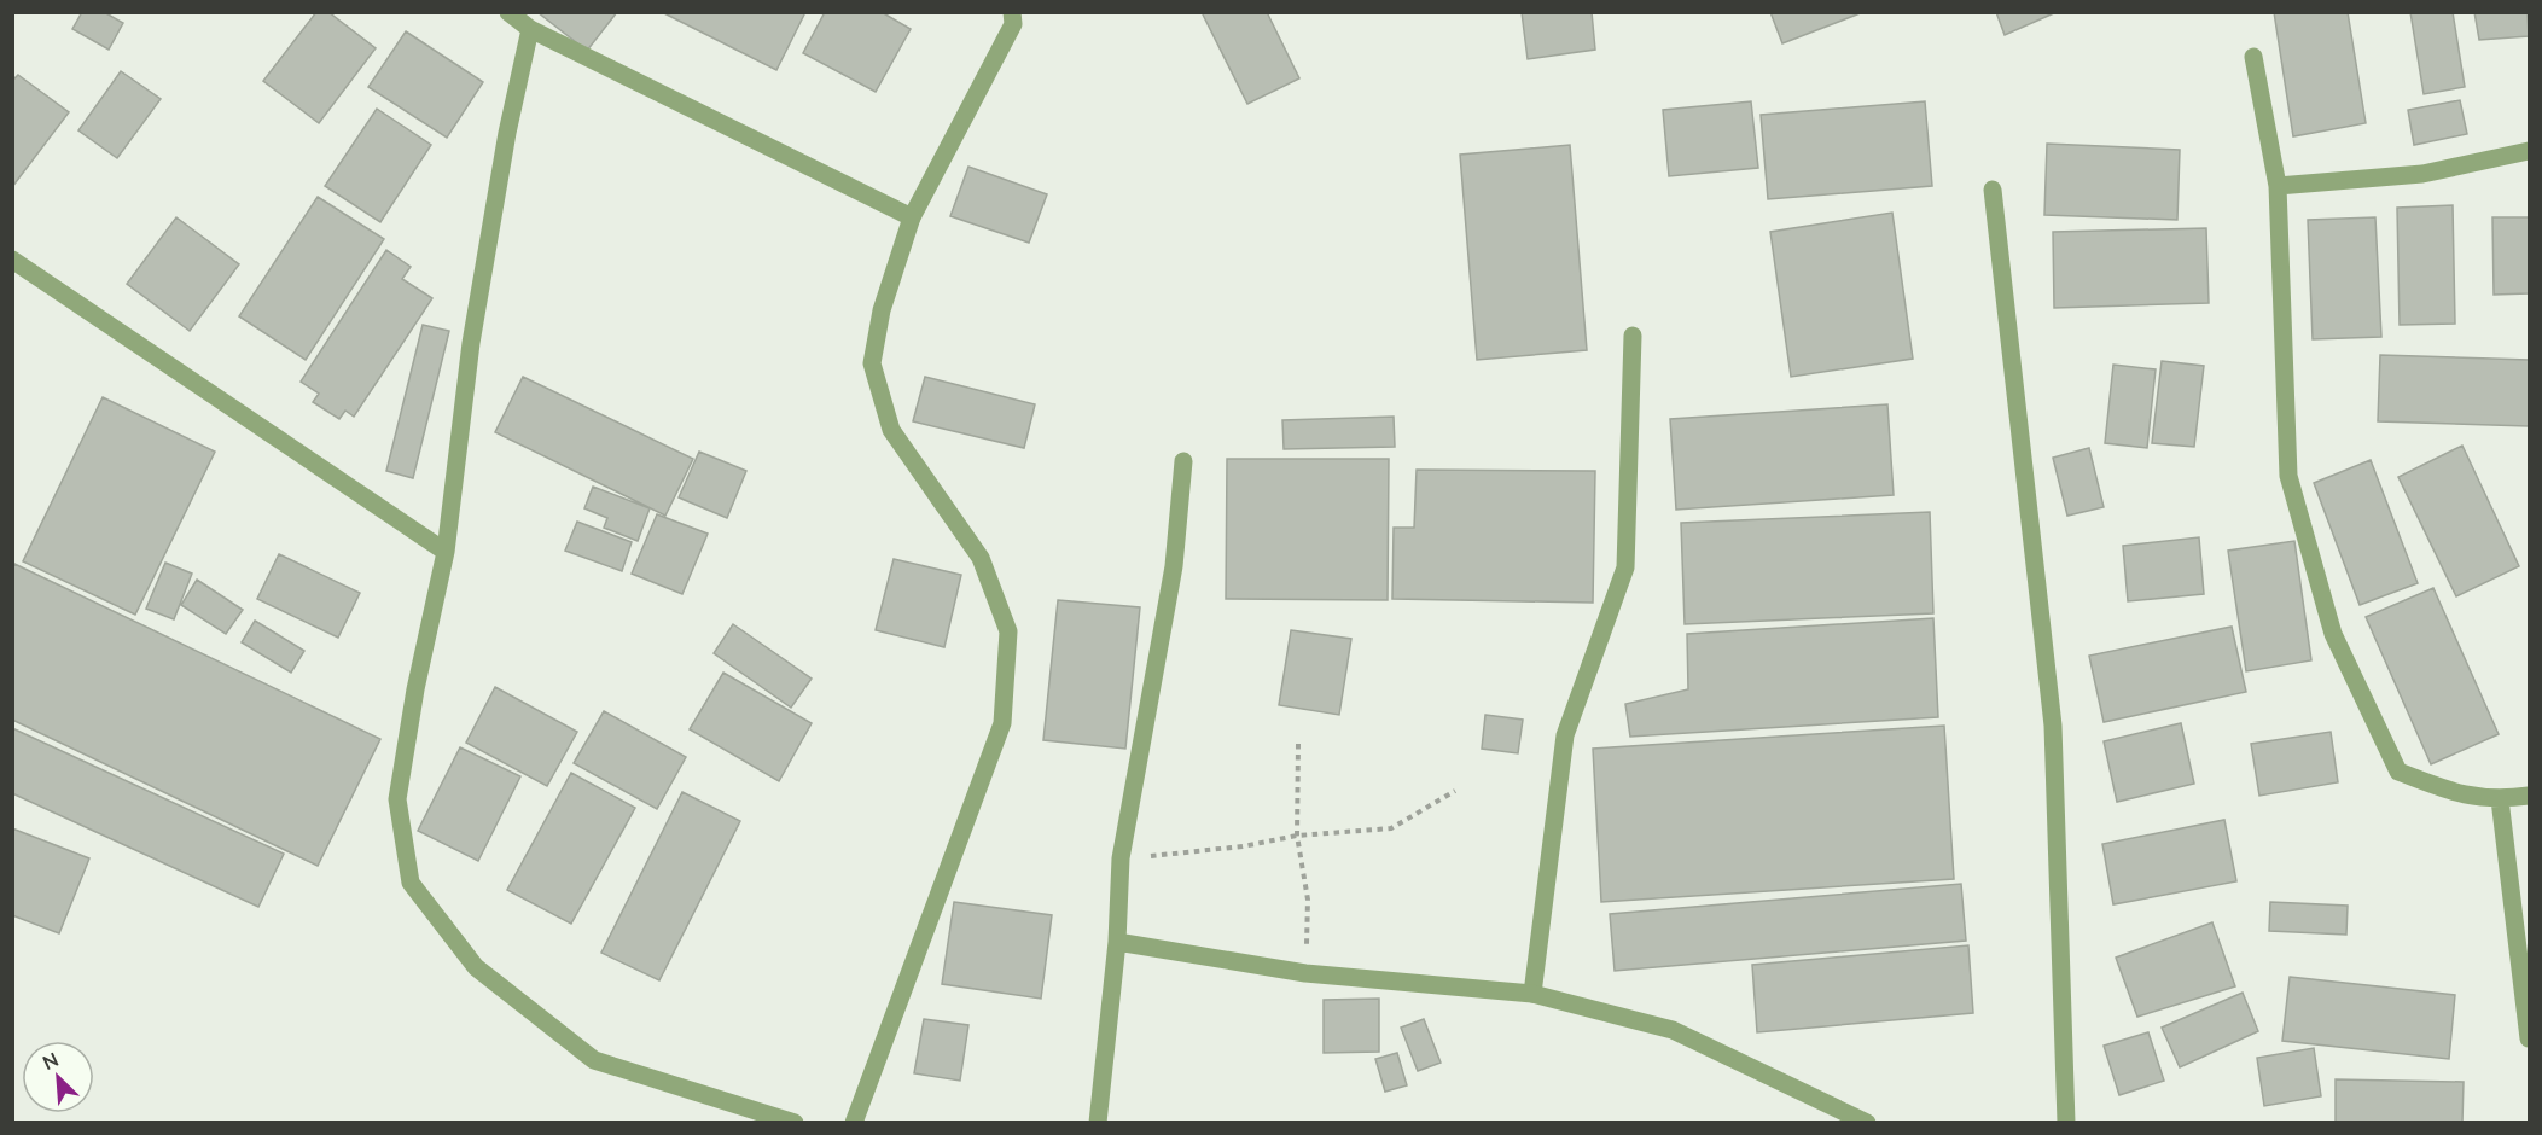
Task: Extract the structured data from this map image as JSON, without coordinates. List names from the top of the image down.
{
  "north": "top left"
}
